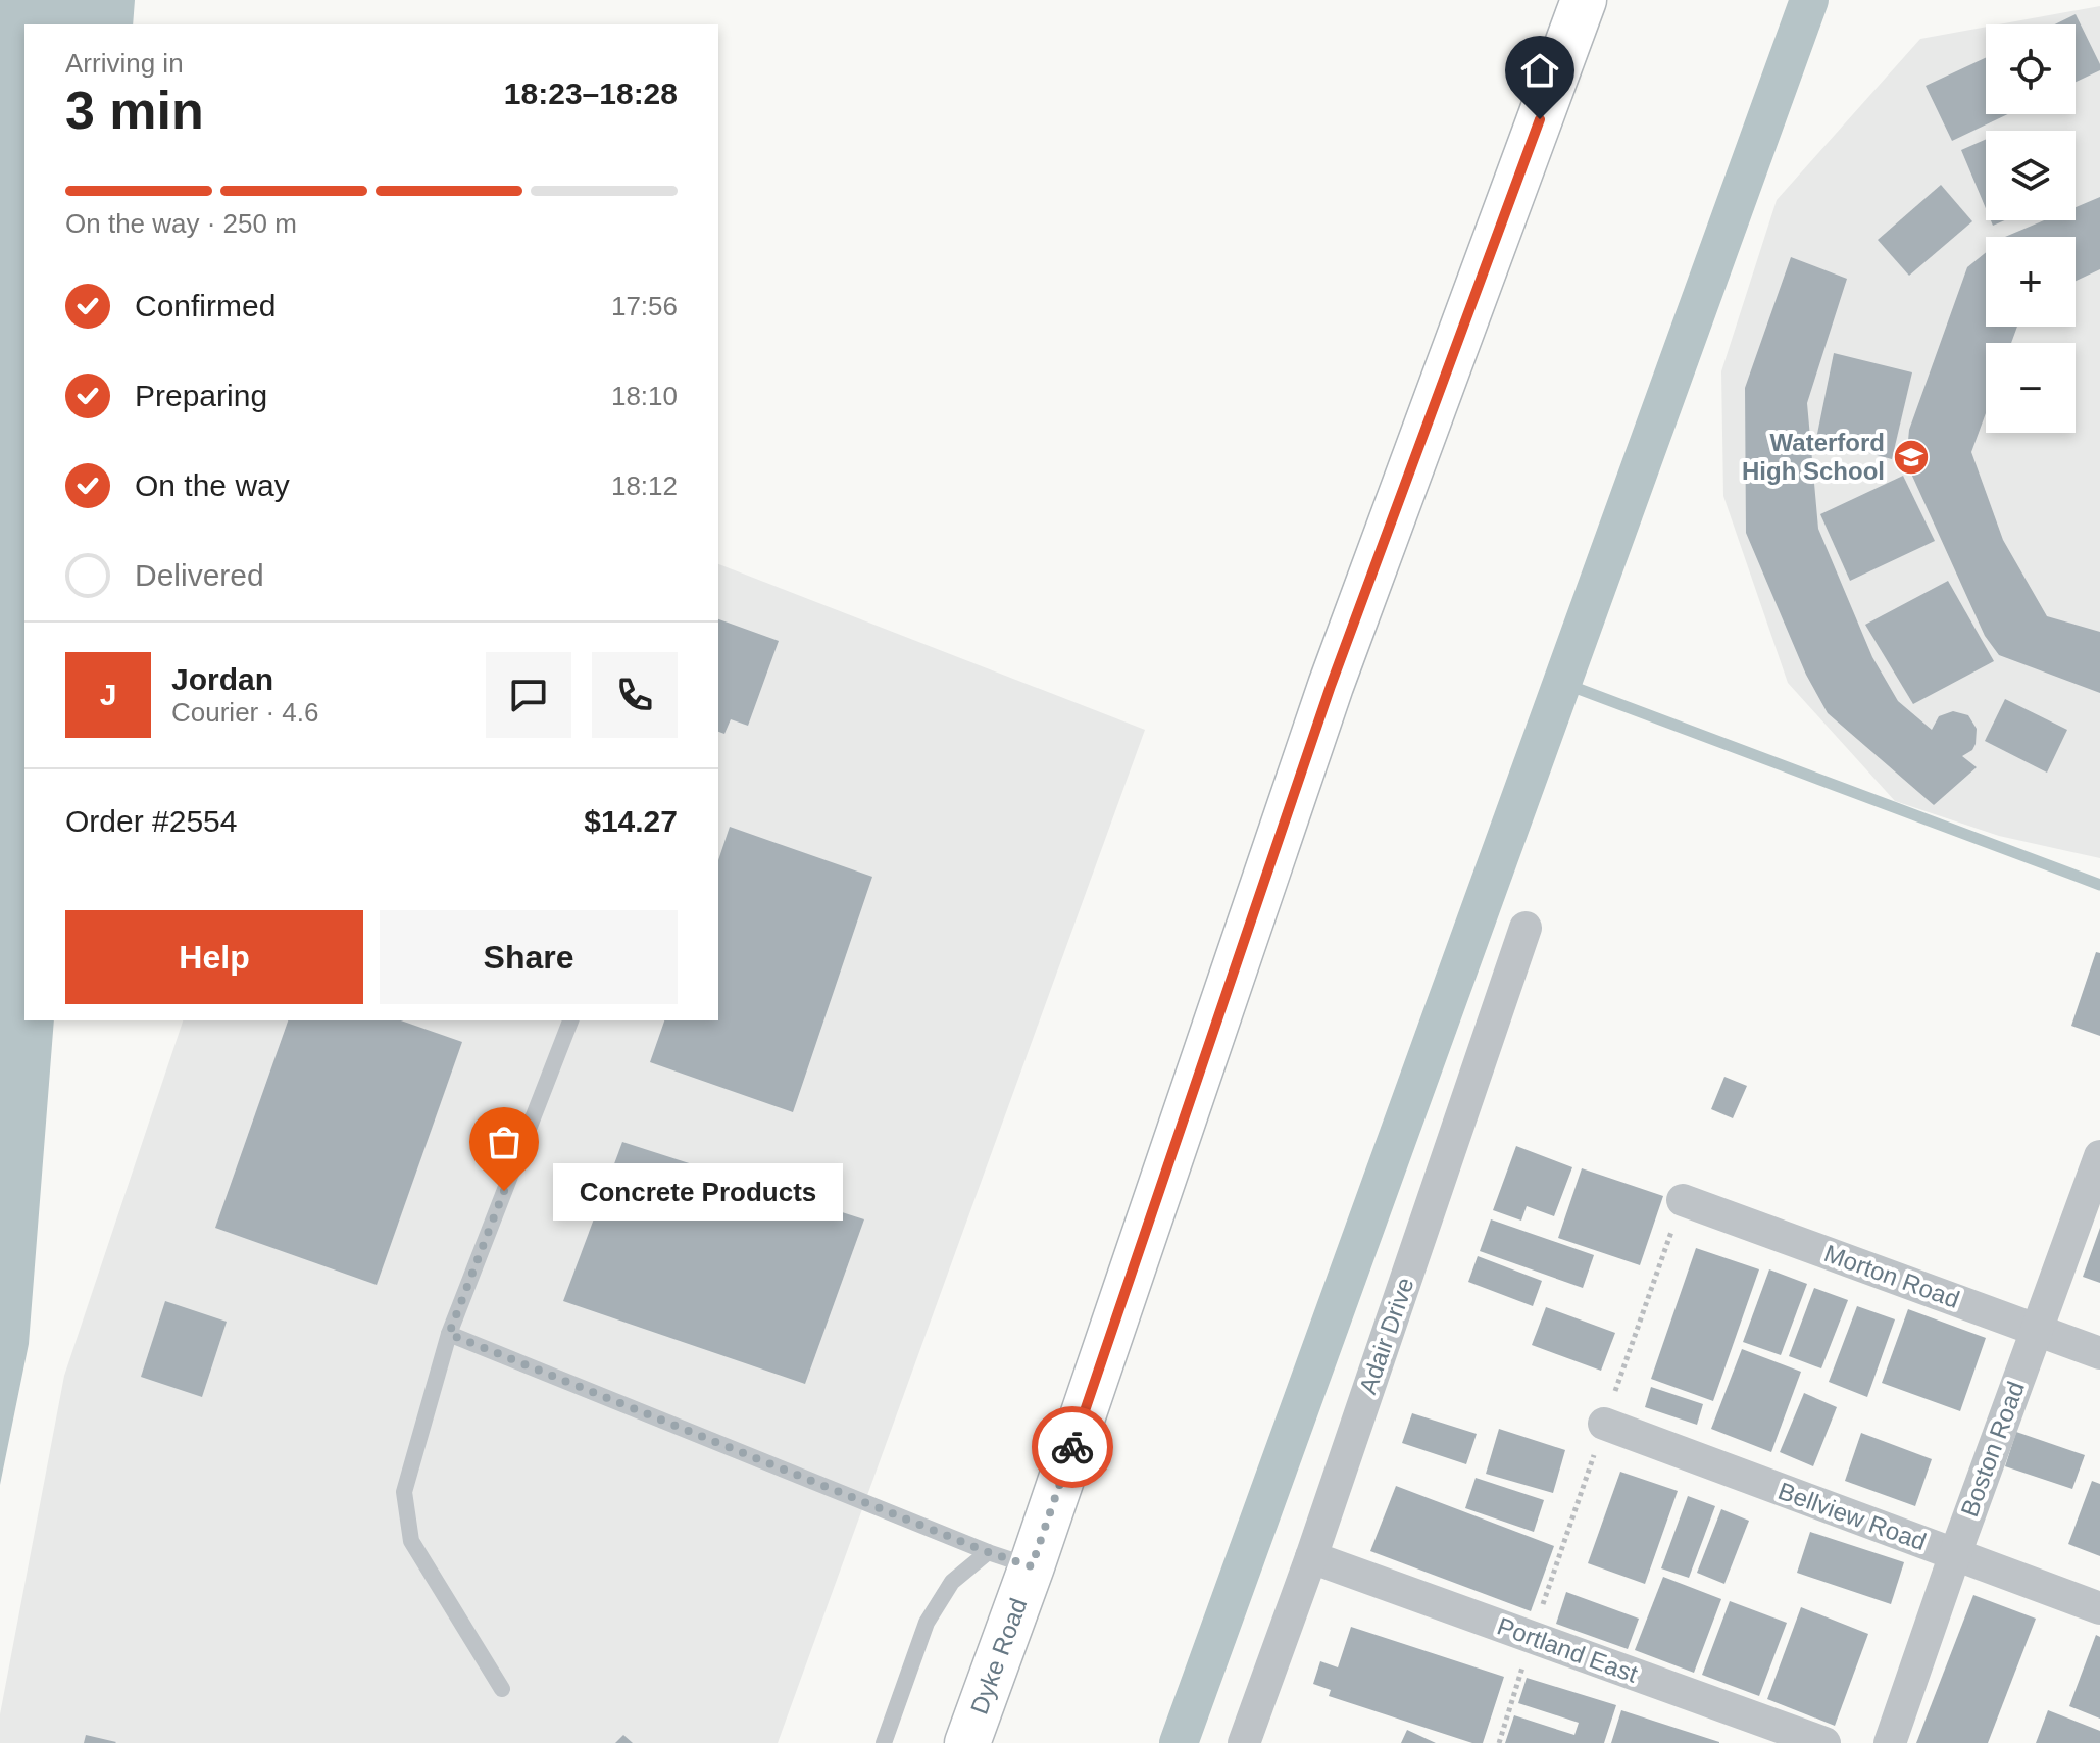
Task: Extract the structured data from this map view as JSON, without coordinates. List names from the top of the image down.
{
  "streets": {
    "main road": ["Dyke Road"],
    "street": [
      "Morton Road",
      "Adair Drive",
      "Boston Road",
      "Bellview Road",
      "Portland East"
    ]
  },
  "crossings": [
    ["Morton Road", "Boston Road"],
    ["Adair Drive", "Portland East"],
    ["Boston Road", "Bellview Road"]
  ],
  "places": {
    "school or university": ["Waterford High School"],
    "other": ["Concrete Products"]
  },
  "page": {
    "map_buttons": ["+", "−"],
    "heading": ["3 min", "Arriving in", "18:23–18:28"],
    "panel": [
      "Jordan",
      "Courier · 4.6",
      "Order #2554",
      "$14.27"
    ],
    "bar": "On the way · 250 m",
    "list": [
      ["Confirmed", "17:56"],
      ["Preparing", "18:10"],
      ["On the way", "18:12"],
      "Delivered"
    ],
    "round": "J",
    "buttons": ["Help", "Share"],
    "bubble": "Concrete Products"
  }
}
